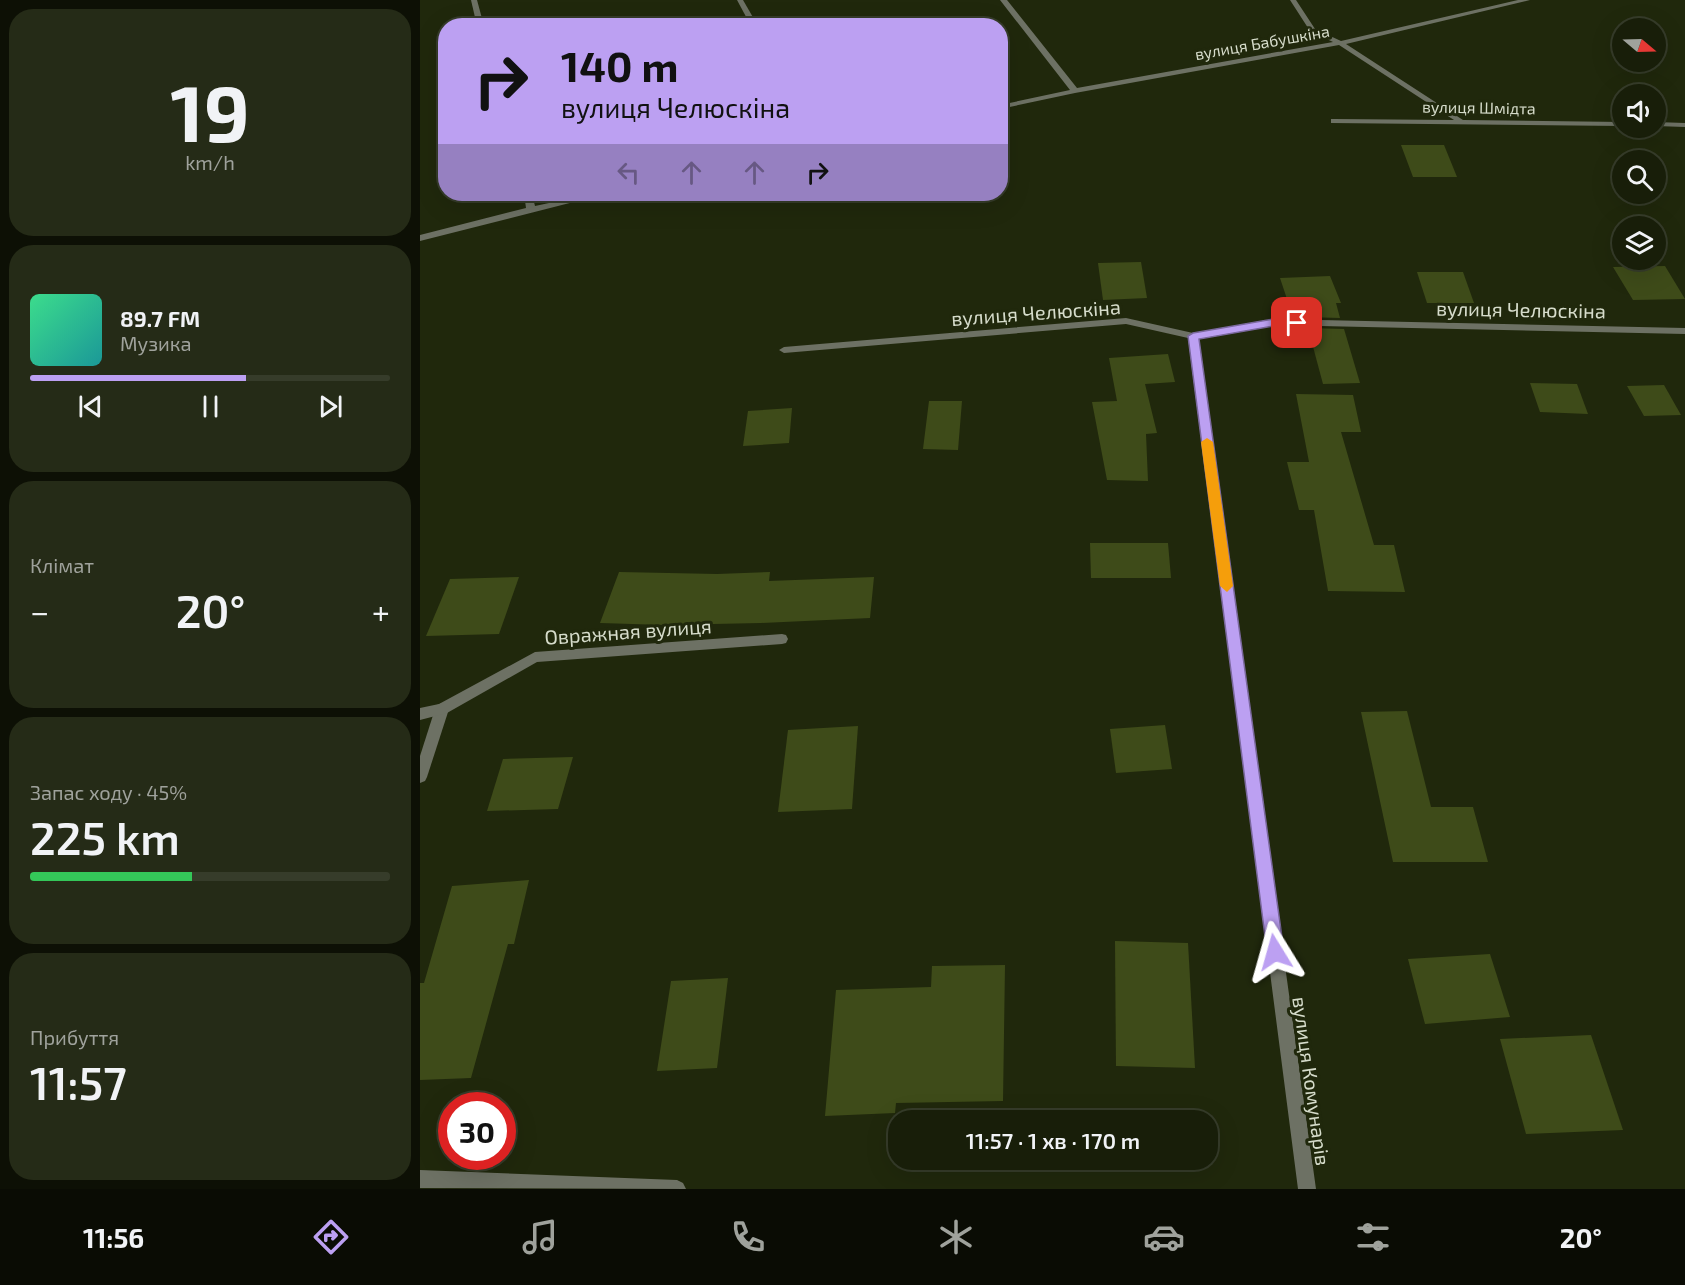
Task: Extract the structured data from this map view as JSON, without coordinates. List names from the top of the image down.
{
  "streets": {
    "street": [
      "вулиця Бабушкіна",
      "вулиця Шмідта",
      "вулиця Челюскіна",
      "Овражная вулиця",
      "вулиця Комунарів"
    ]
  },
  "crossings": [
    ["вулиця Челюскіна", "вулиця Комунарів"]
  ],
  "north": "right",
  "page": {
    "tile": [
      ["19", "km/h"],
      "Клімат",
      ["Запас ходу · 45%", "225 km"],
      ["Прибуття", "11:57"]
    ],
    "turn": ["140 m", "вулиця Челюскіна"],
    "song": ["89.7 FM", "Музика"],
    "heat": ["−", "20°", "+"],
    "limit": "30",
    "trip": "11:57 · 1 хв · 170 m",
    "tabs": ["11:56", "20°"]
  }
}
